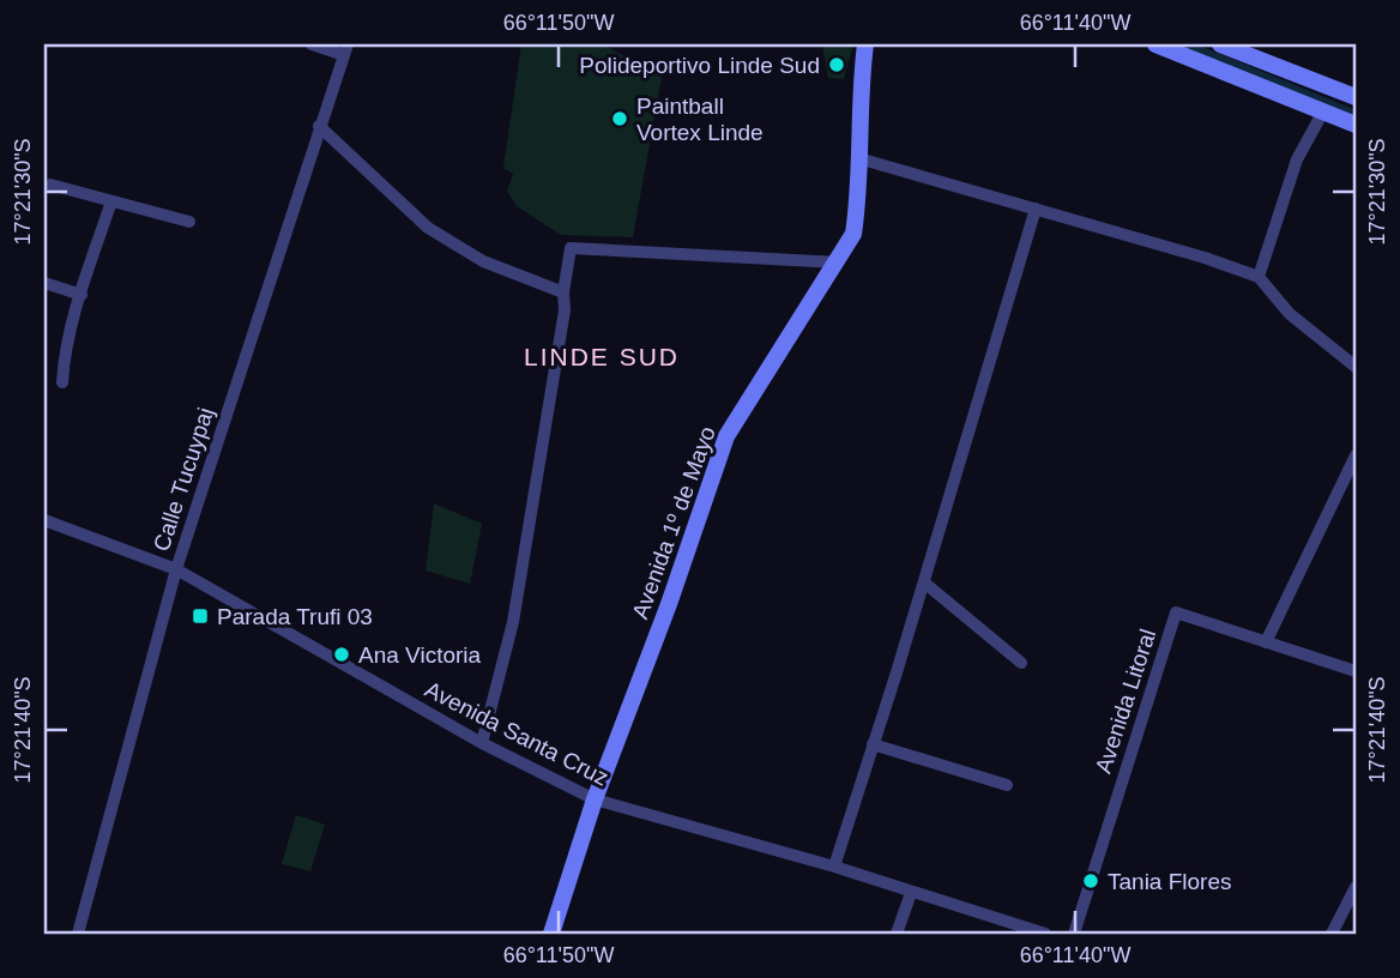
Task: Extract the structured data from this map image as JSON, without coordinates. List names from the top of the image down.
{
  "streets": {
    "main road": ["Avenida 1º de Mayo"],
    "street": ["Calle Tucuypaj", "Avenida Litoral", "Avenida Santa Cruz"]
  },
  "crossings": [
    ["Calle Tucuypaj", "Avenida Santa Cruz"],
    ["Avenida 1º de Mayo", "Avenida Santa Cruz"]
  ],
  "districts": ["LINDE SUD"],
  "places": {
    "other": [
      "Polideportivo Linde Sud",
      "Paintball Vortex Linde",
      "Ana Victoria",
      "Tania Flores"
    ],
    "transit": ["Parada Trufi 03"]
  },
  "coordinates": [
    "66°11'50\"W",
    "66°11'40\"W",
    "17°21'30\"S",
    "17°21'40\"S"
  ]
}
